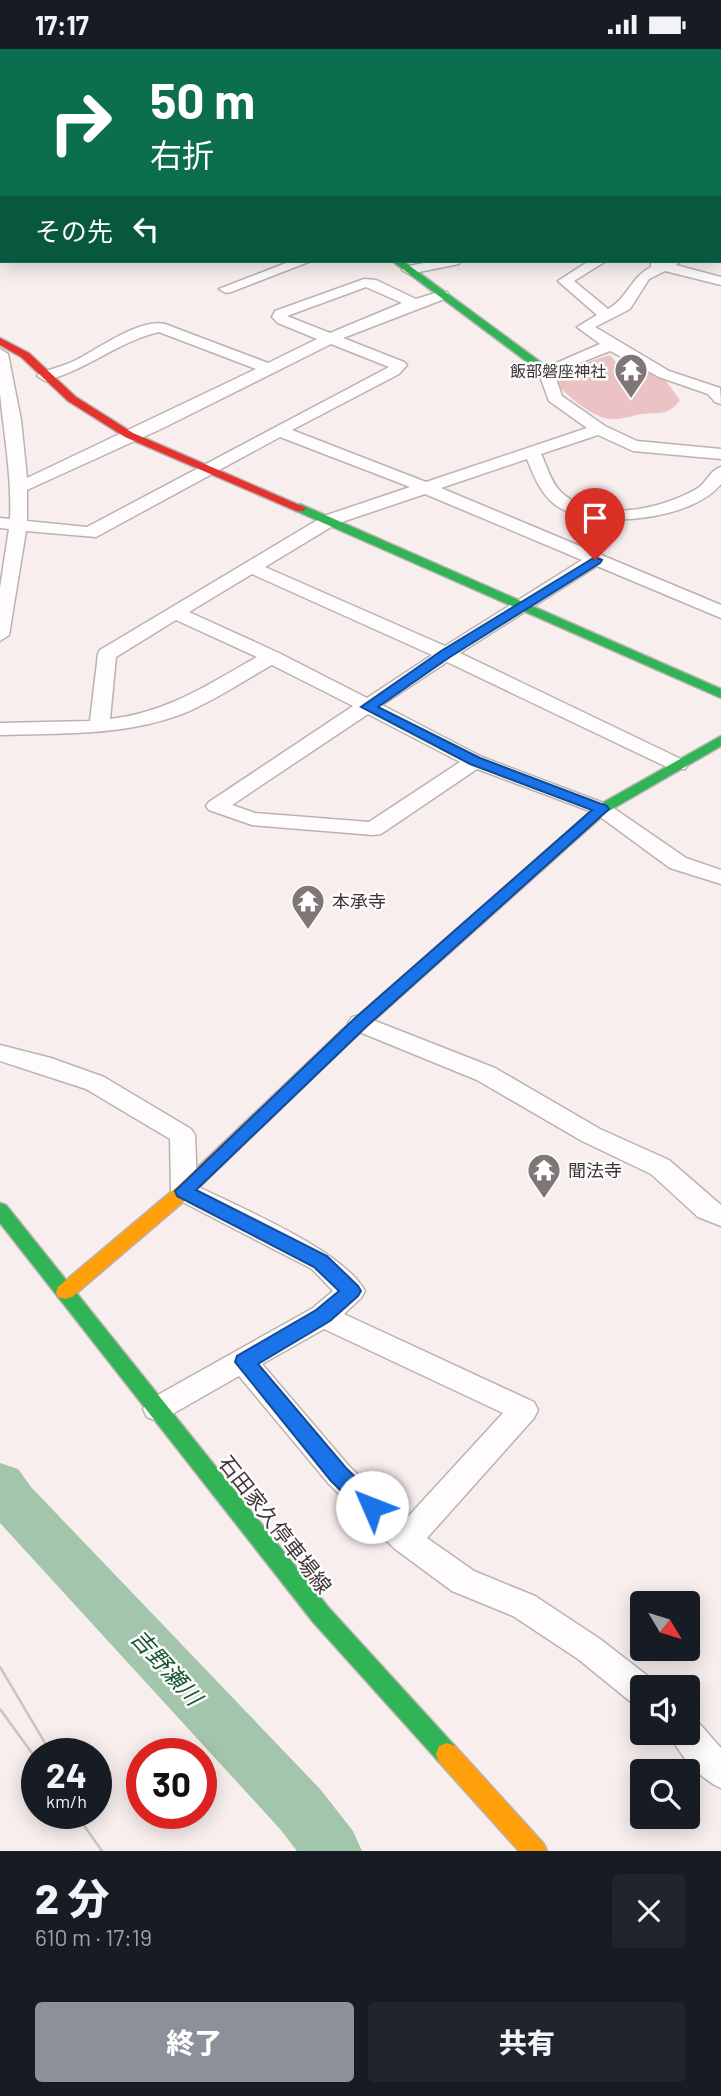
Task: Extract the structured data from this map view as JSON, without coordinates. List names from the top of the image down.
{
  "streets": {
    "street": ["石田家久停車場線"]
  },
  "water": ["吉野瀬川"],
  "places": {
    "temple": ["飯部磐座神社", "本承寺", "聞法寺"]
  },
  "north": "bottom right",
  "page": {
    "status": "17:17",
    "turn": ["50 m", "右折"],
    "then": "その先",
    "speed": "24 km/h",
    "limit": "30",
    "heading": ["2 分", "610 m · 17:19"],
    "buttons": ["終了", "共有"]
  }
}
